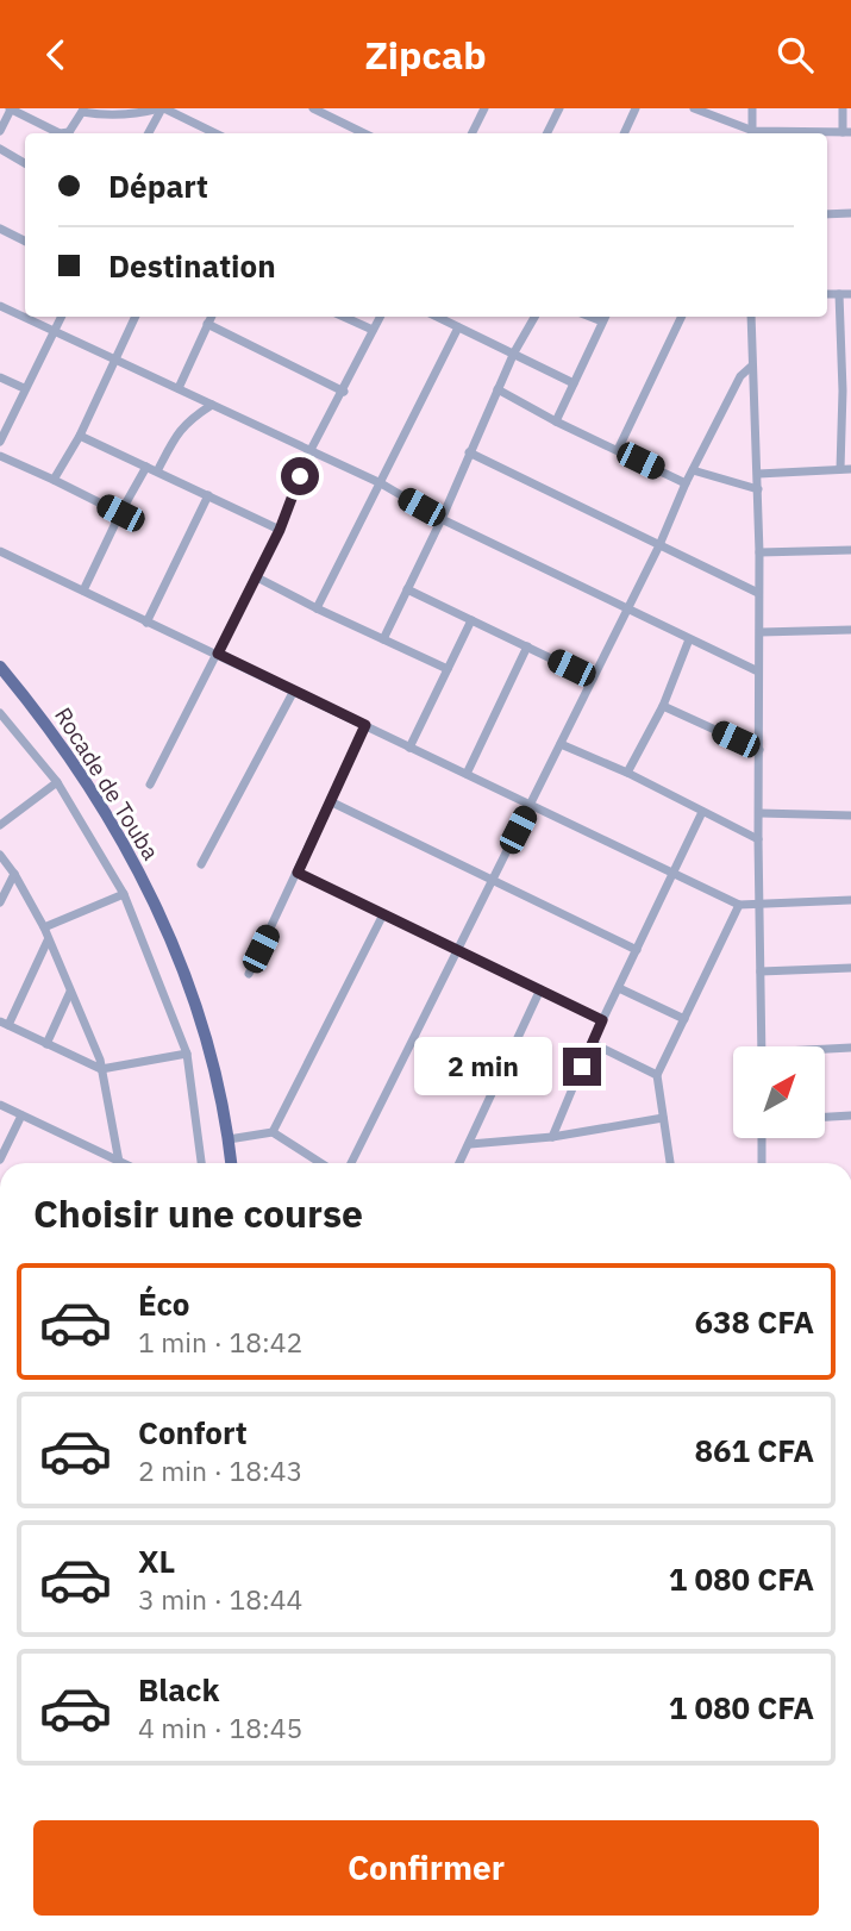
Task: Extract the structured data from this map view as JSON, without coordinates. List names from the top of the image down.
{
  "streets": {
    "main road": ["Rocade de Touba"]
  },
  "north": "top right",
  "page": {
    "header": "Zipcab",
    "banner": ["Départ", "Destination"],
    "bubble": "2 min",
    "heading": "Choisir une course",
    "list": [
      {
        "name": "Éco",
        "note": "1 min · 18:42",
        "value": "638 CFA"
      },
      {
        "name": "Confort",
        "note": "2 min · 18:43",
        "value": "861 CFA"
      },
      {
        "name": "XL",
        "note": "3 min · 18:44",
        "value": "1 080 CFA"
      },
      {
        "name": "Black",
        "note": "4 min · 18:45",
        "value": "1 080 CFA"
      }
    ],
    "buttons": "Confirmer"
  }
}
